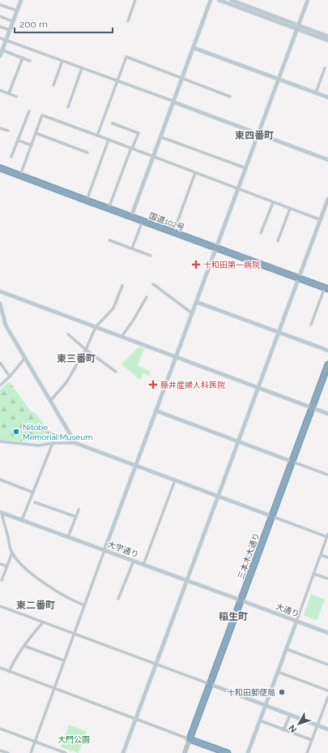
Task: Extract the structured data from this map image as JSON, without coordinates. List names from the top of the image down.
{
  "streets": {
    "highway": ["国道102号", "三本木大通り"],
    "street": ["大学通り", "大通り"]
  },
  "crossings": [
    ["大学通り", "三本木大通り"],
    ["大学通り", "大通り"],
    ["三本木大通り", "大通り"]
  ],
  "districts": [
    "東四番町",
    "東三番町",
    "東二番町",
    "稲生町"
  ],
  "parks": ["大門公園"],
  "places": {
    "health": ["十和田第一病院", "藤井産婦人科医院"],
    "other": ["Nitobe Memorial Museum", "十和田郵便局"]
  },
  "scale_bar": "200 m",
  "north": "bottom left"
}
